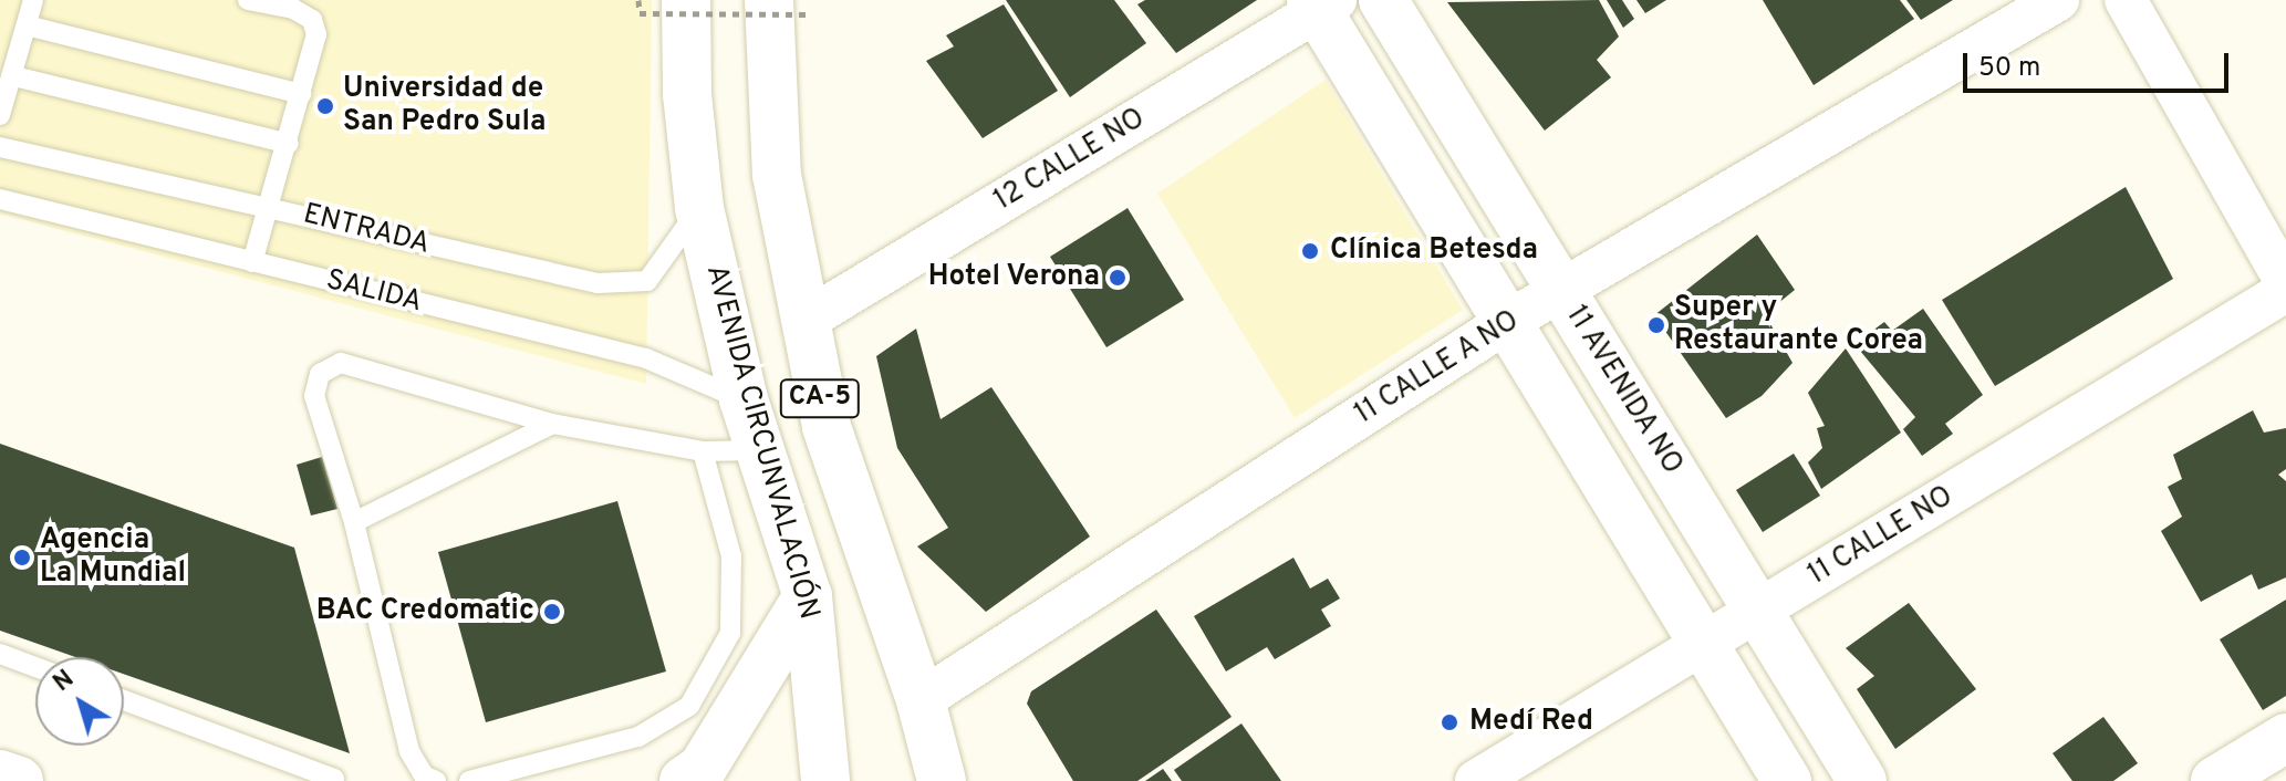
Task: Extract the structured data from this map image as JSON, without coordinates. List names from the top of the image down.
{
  "streets": {
    "main road": ["11 AVENIDA NO", "CA-5", "AVENIDA CIRCUNVALACIÓN"],
    "street": ["12 CALLE NO", "11 CALLE A NO", "11 CALLE NO"],
    "lane": ["ENTRADA", "SALIDA"]
  },
  "crossings": [
    ["12 CALLE NO", "CA-5"],
    ["ENTRADA", "AVENIDA CIRCUNVALACIÓN"],
    ["SALIDA", "AVENIDA CIRCUNVALACIÓN"],
    ["11 CALLE A NO", "11 AVENIDA NO"],
    ["11 CALLE A NO", "CA-5"],
    ["11 AVENIDA NO", "11 CALLE NO"]
  ],
  "places": [
    "Universidad de San Pedro Sula",
    "Clínica Betesda",
    "Hotel Verona",
    "Super y Restaurante Corea",
    "Agencia La Mundial",
    "BAC Credomatic",
    "Medí Red"
  ],
  "scale_bar": "50 m",
  "north": "top left"
}
